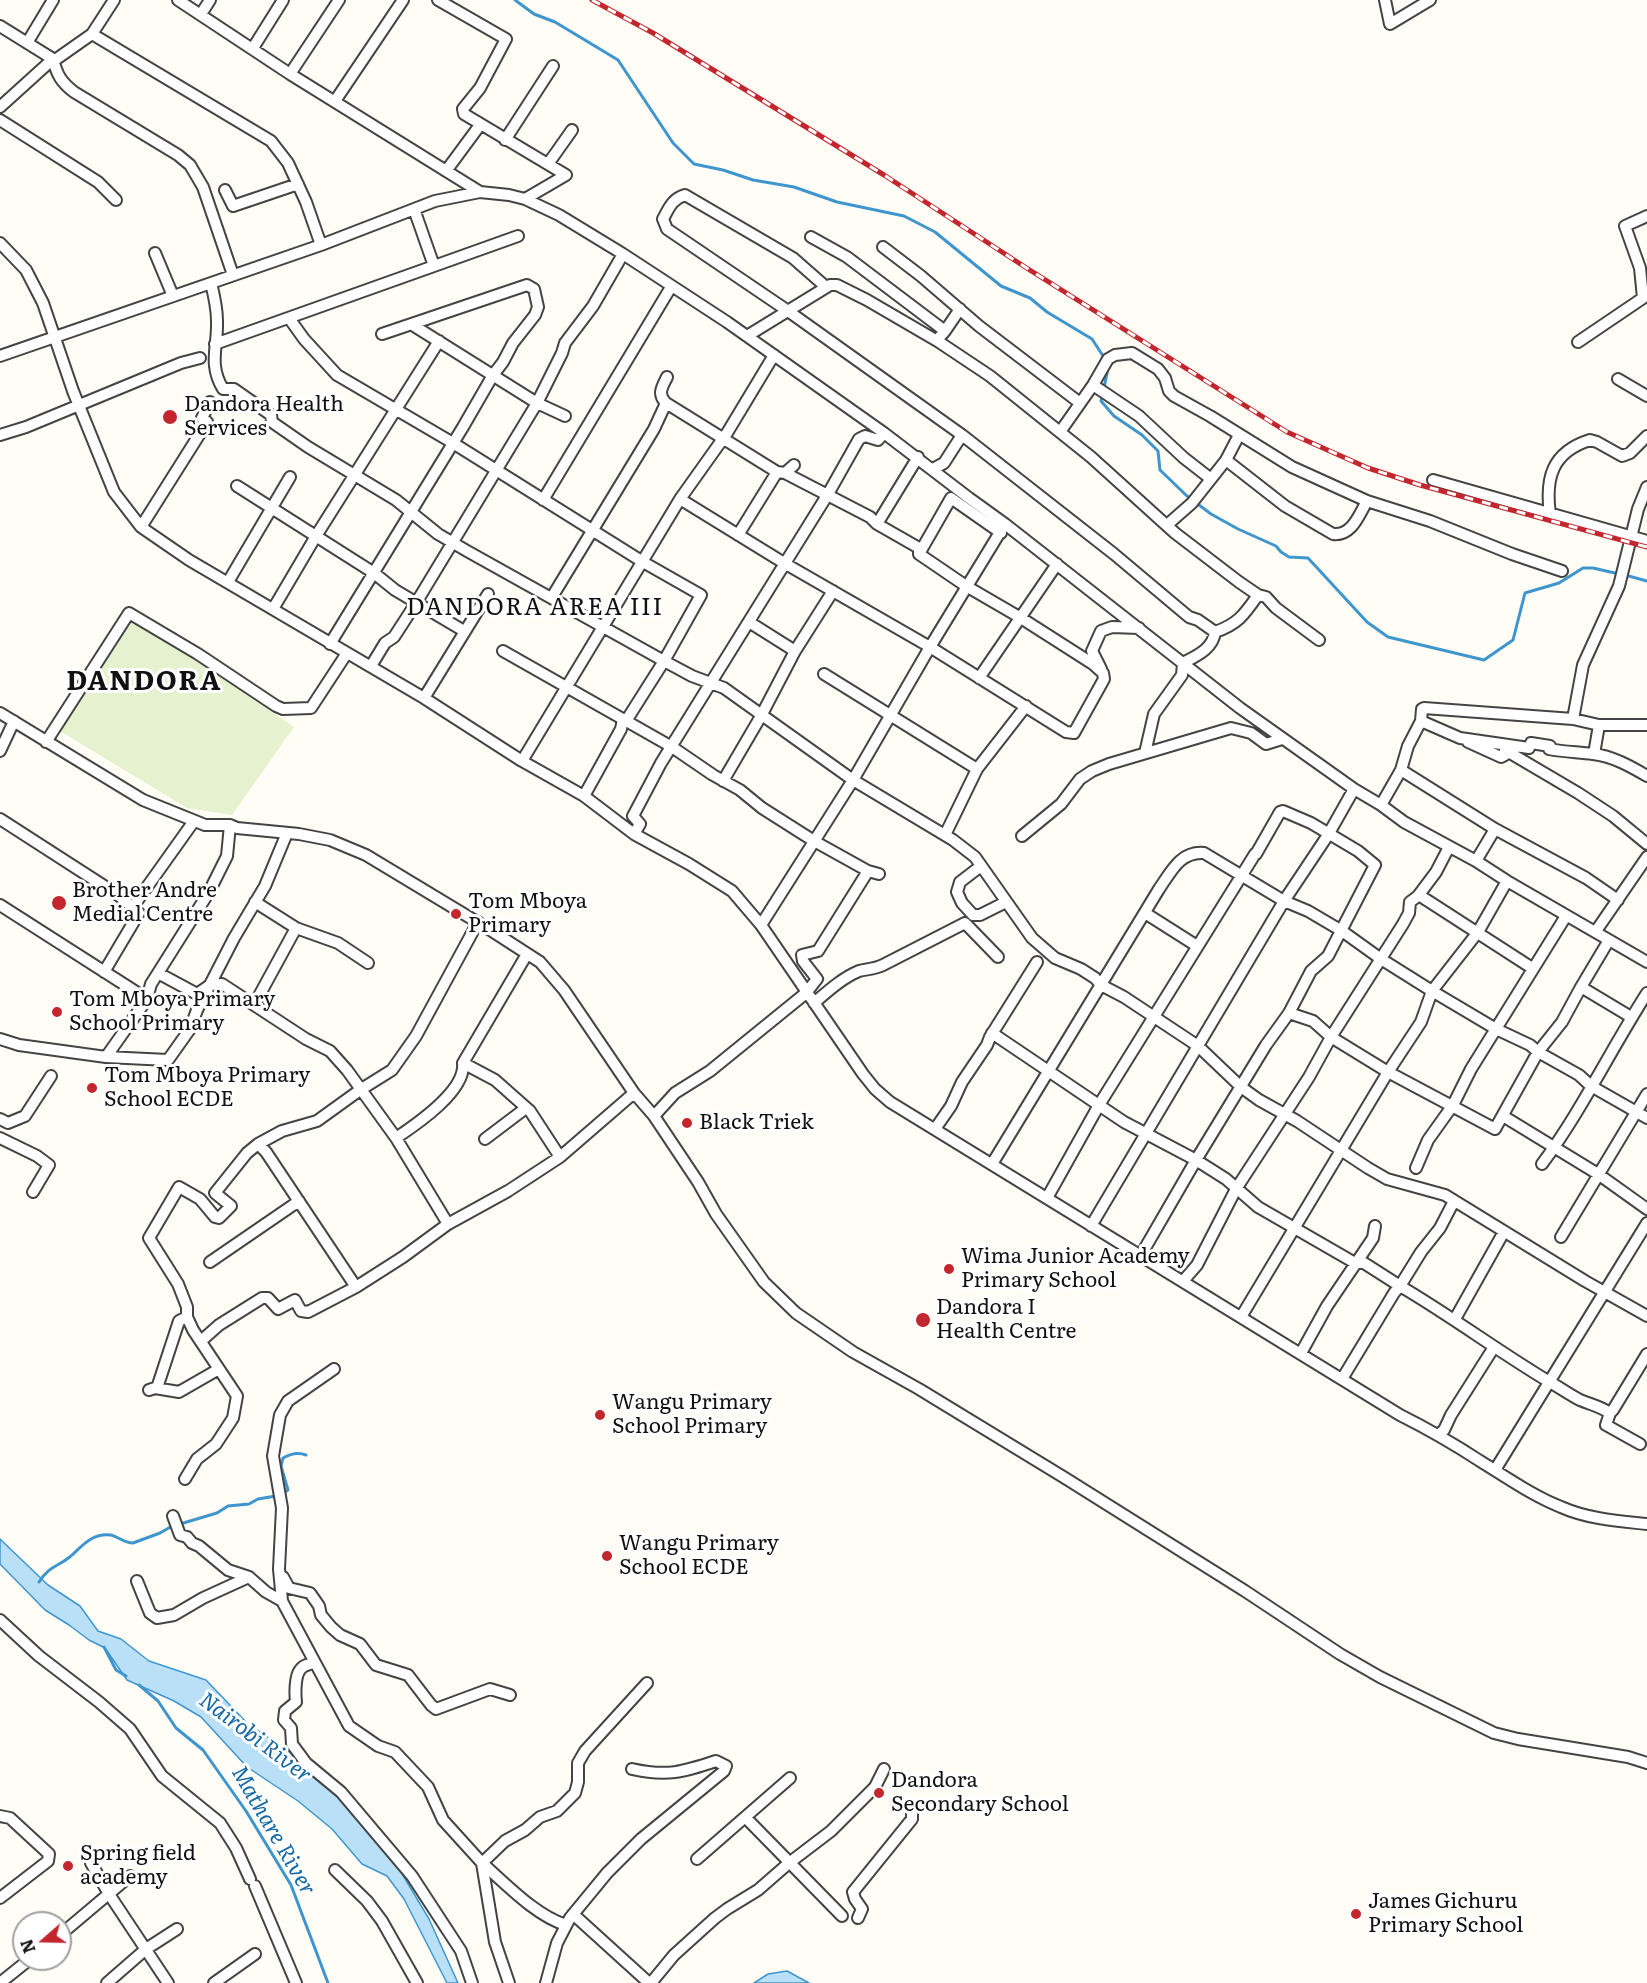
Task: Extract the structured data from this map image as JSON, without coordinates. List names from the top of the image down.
{
  "districts": ["DANDORA AREA III", "DANDORA"],
  "water": ["Nairobi River", "Mathare River"],
  "places": [
    "Dandora Health Services",
    "Brother Andre Medial Centre",
    "Tom Mboya Primary",
    "Tom Mboya Primary School Primary",
    "Tom Mboya Primary School ECDE",
    "Black Triek",
    "Wima Junior Academy Primary School",
    "Dandora I Health Centre",
    "Wangu Primary School Primary",
    "Wangu Primary School ECDE",
    "Dandora Secondary School",
    "Spring field academy",
    "James Gichuru Primary School"
  ],
  "north": "left"
}
